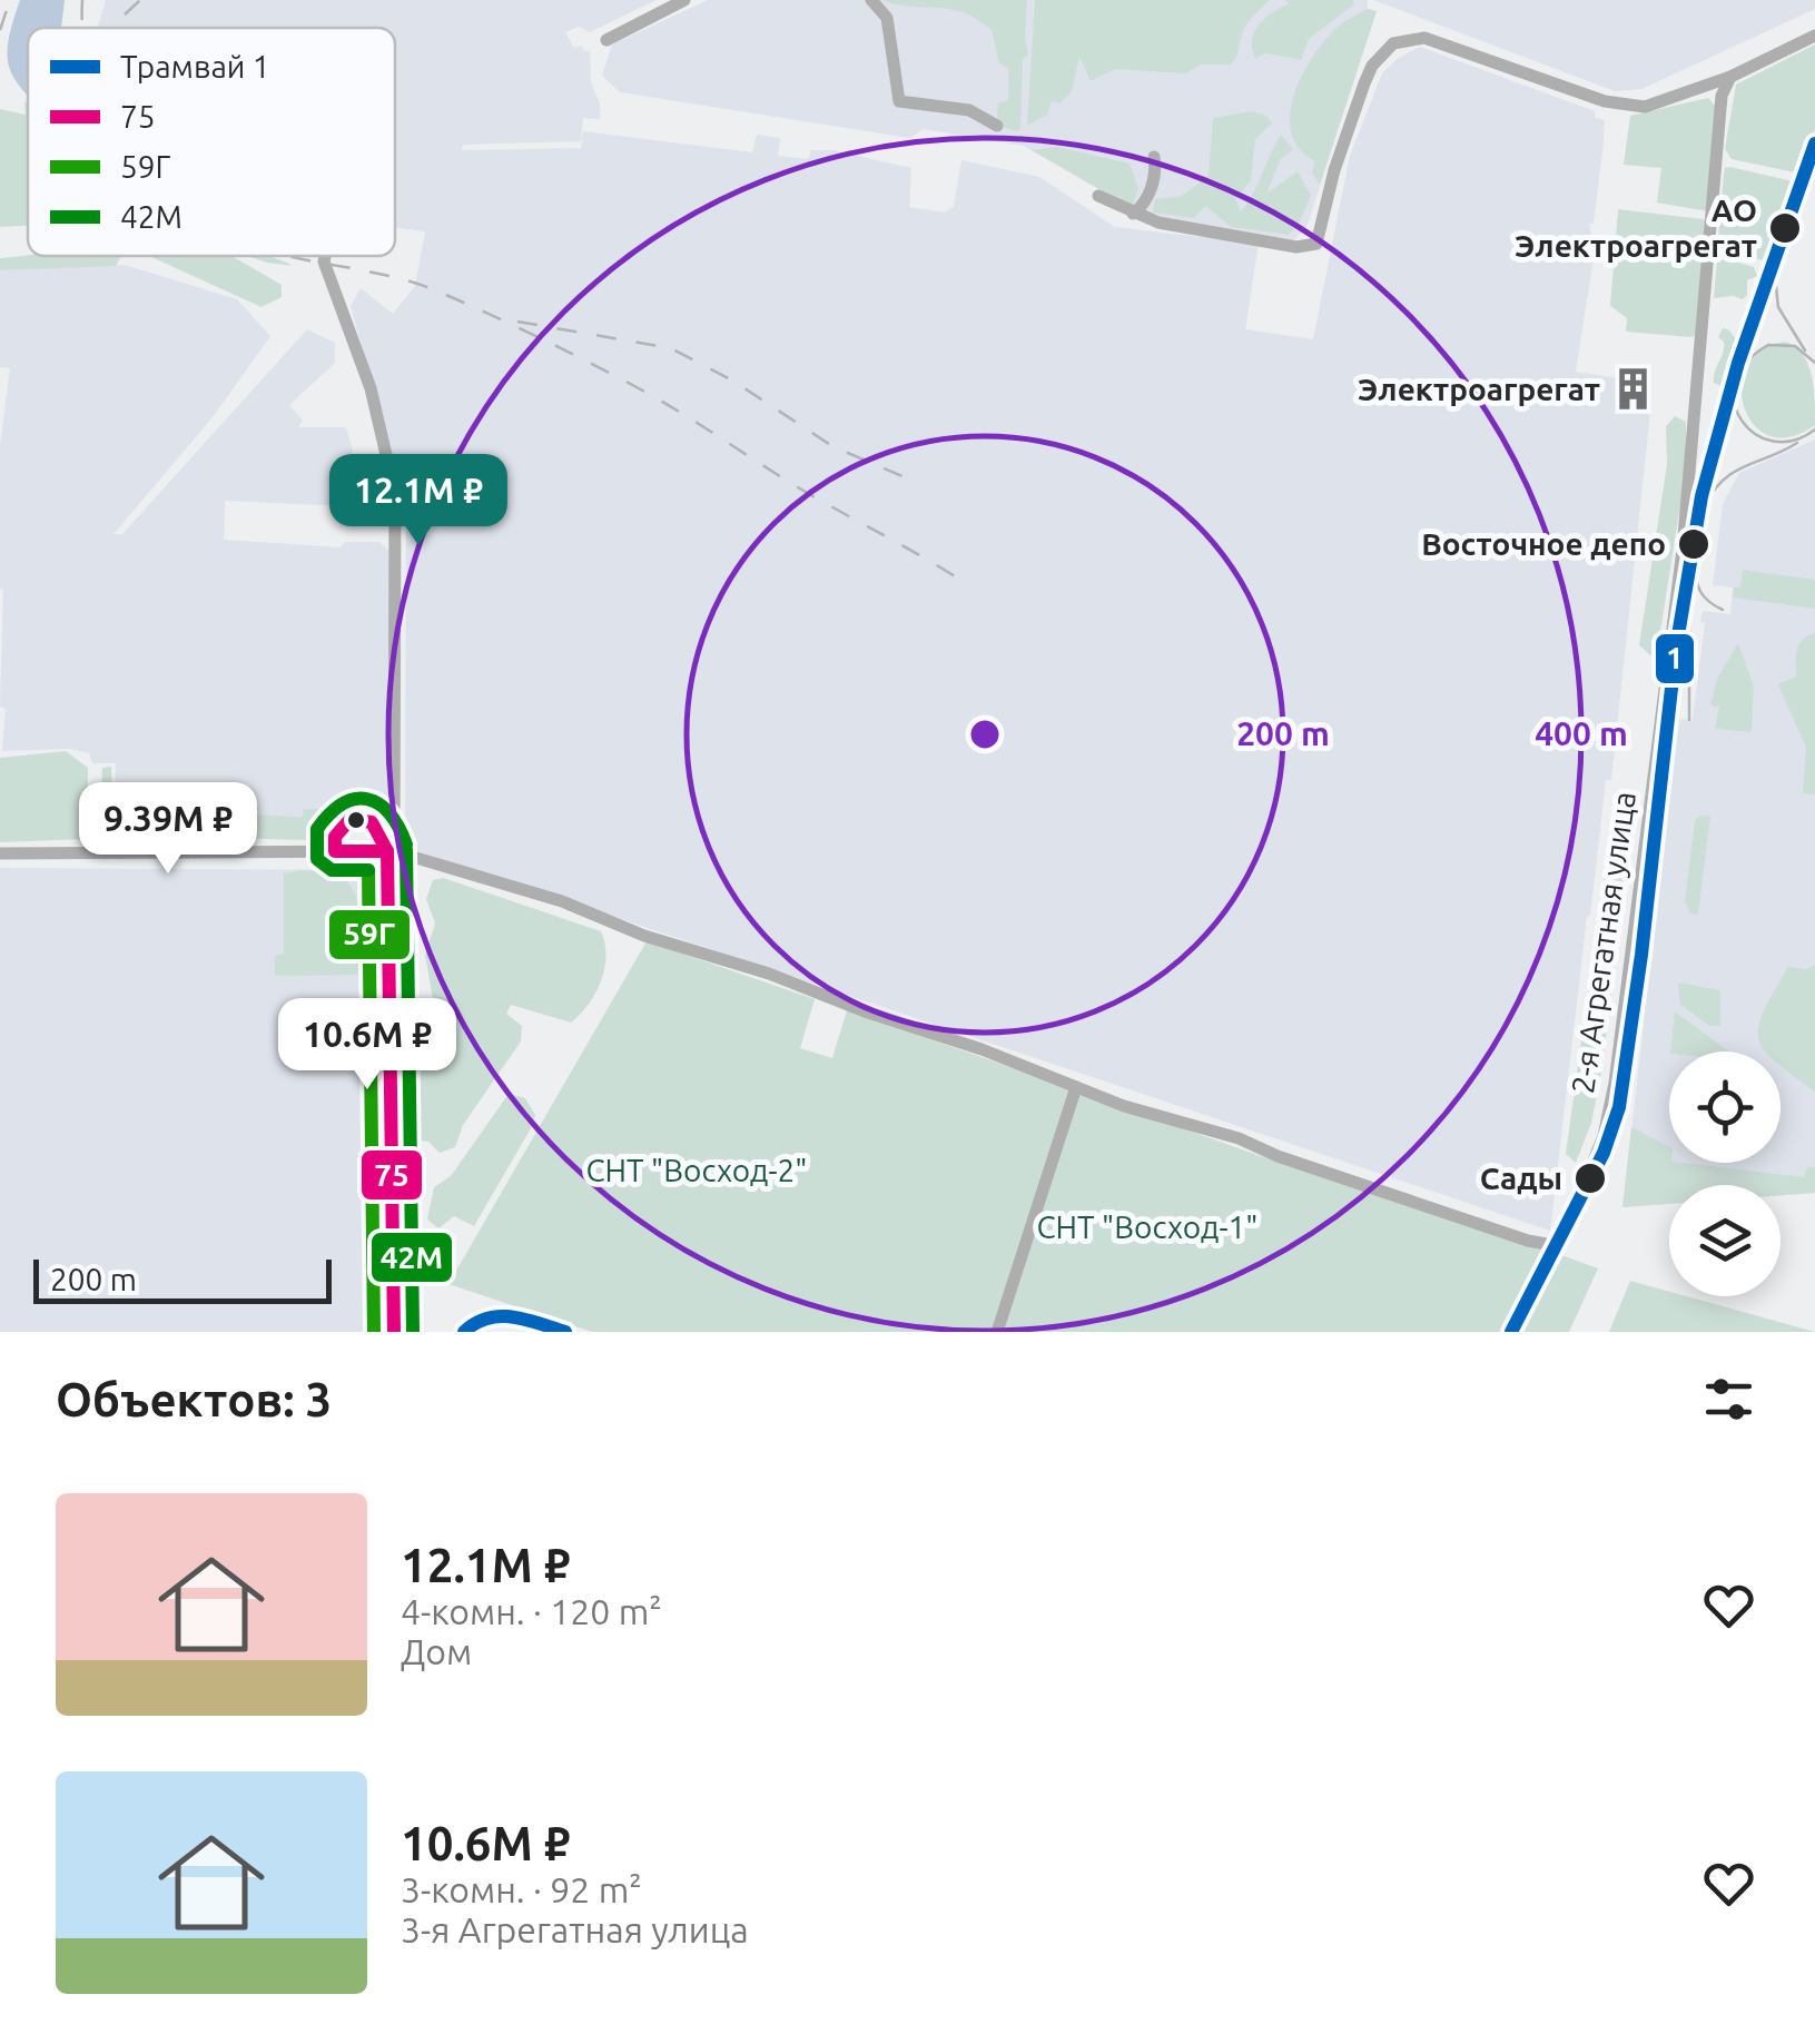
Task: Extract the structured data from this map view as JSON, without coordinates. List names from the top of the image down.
{
  "streets": {
    "street": ["2-я Агрегатная улица"]
  },
  "parks": ["СНТ \"Восход-2\"", "СНТ \"Восход-1\""],
  "places": {
    "other": ["АО Электроагрегат", "Восточное депо", "Сады"],
    "building": ["Электроагрегат"]
  },
  "lines": [
    "tram line 1",
    "transit line 42M",
    "transit line 75",
    "transit line 59Г"
  ],
  "legend": [
    "Трамвай 1",
    "75",
    "59Г",
    "42M"
  ],
  "scale_bar": "200 m",
  "page": {
    "price": ["12.1M ₽", "9.39M ₽", "10.6M ₽"],
    "scale": "200 m",
    "heading": "Объектов: 3",
    "list": [
      {
        "name": "12.1M ₽",
        "note": "4-комн. · 120 m² · Дом"
      },
      {
        "name": "10.6M ₽",
        "note": "3-комн. · 92 m² · 3-я Агрегатная улица"
      }
    ]
  },
  "rings": ["200 m", "400 m"]
}
